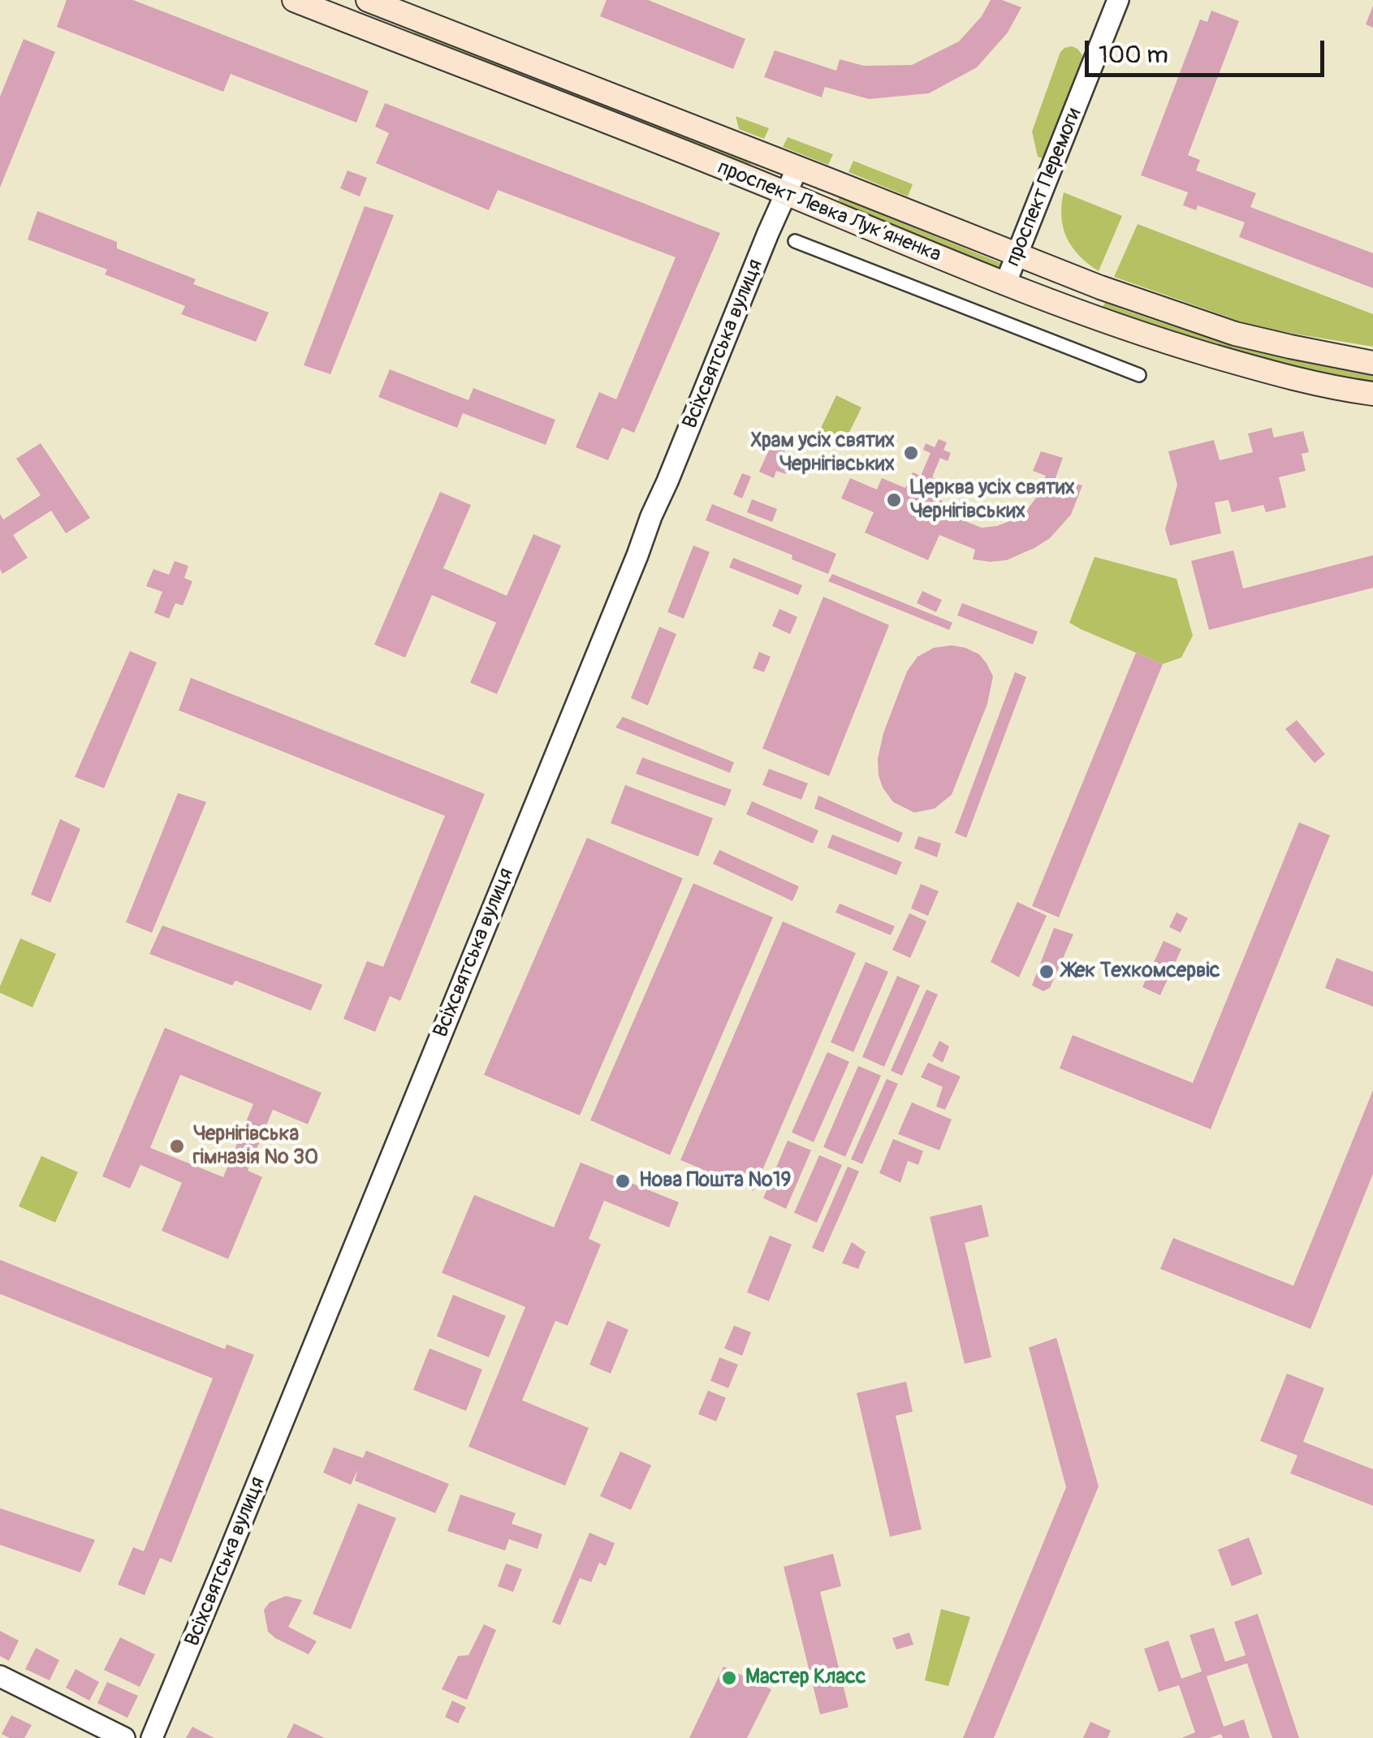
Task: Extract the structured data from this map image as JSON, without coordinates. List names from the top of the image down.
{
  "streets": {
    "main road": ["проспект Левка Лукʼяненка"],
    "street": ["проспект Перемоги", "Всіхсвятська вулиця"]
  },
  "crossings": [
    ["проспект Перемоги", "проспект Левка Лукʼяненка"],
    ["проспект Левка Лукʼяненка", "Всіхсвятська вулиця"]
  ],
  "places": [
    "Храм усіх святих Чернігівських",
    "Церква усіх святих Чернігівських",
    "Жек Техкомсервіс",
    "Чернігівська гімназія № 30",
    "Нова Пошта №19",
    "Мастер Класс"
  ],
  "scale_bar": "100 m"
}
